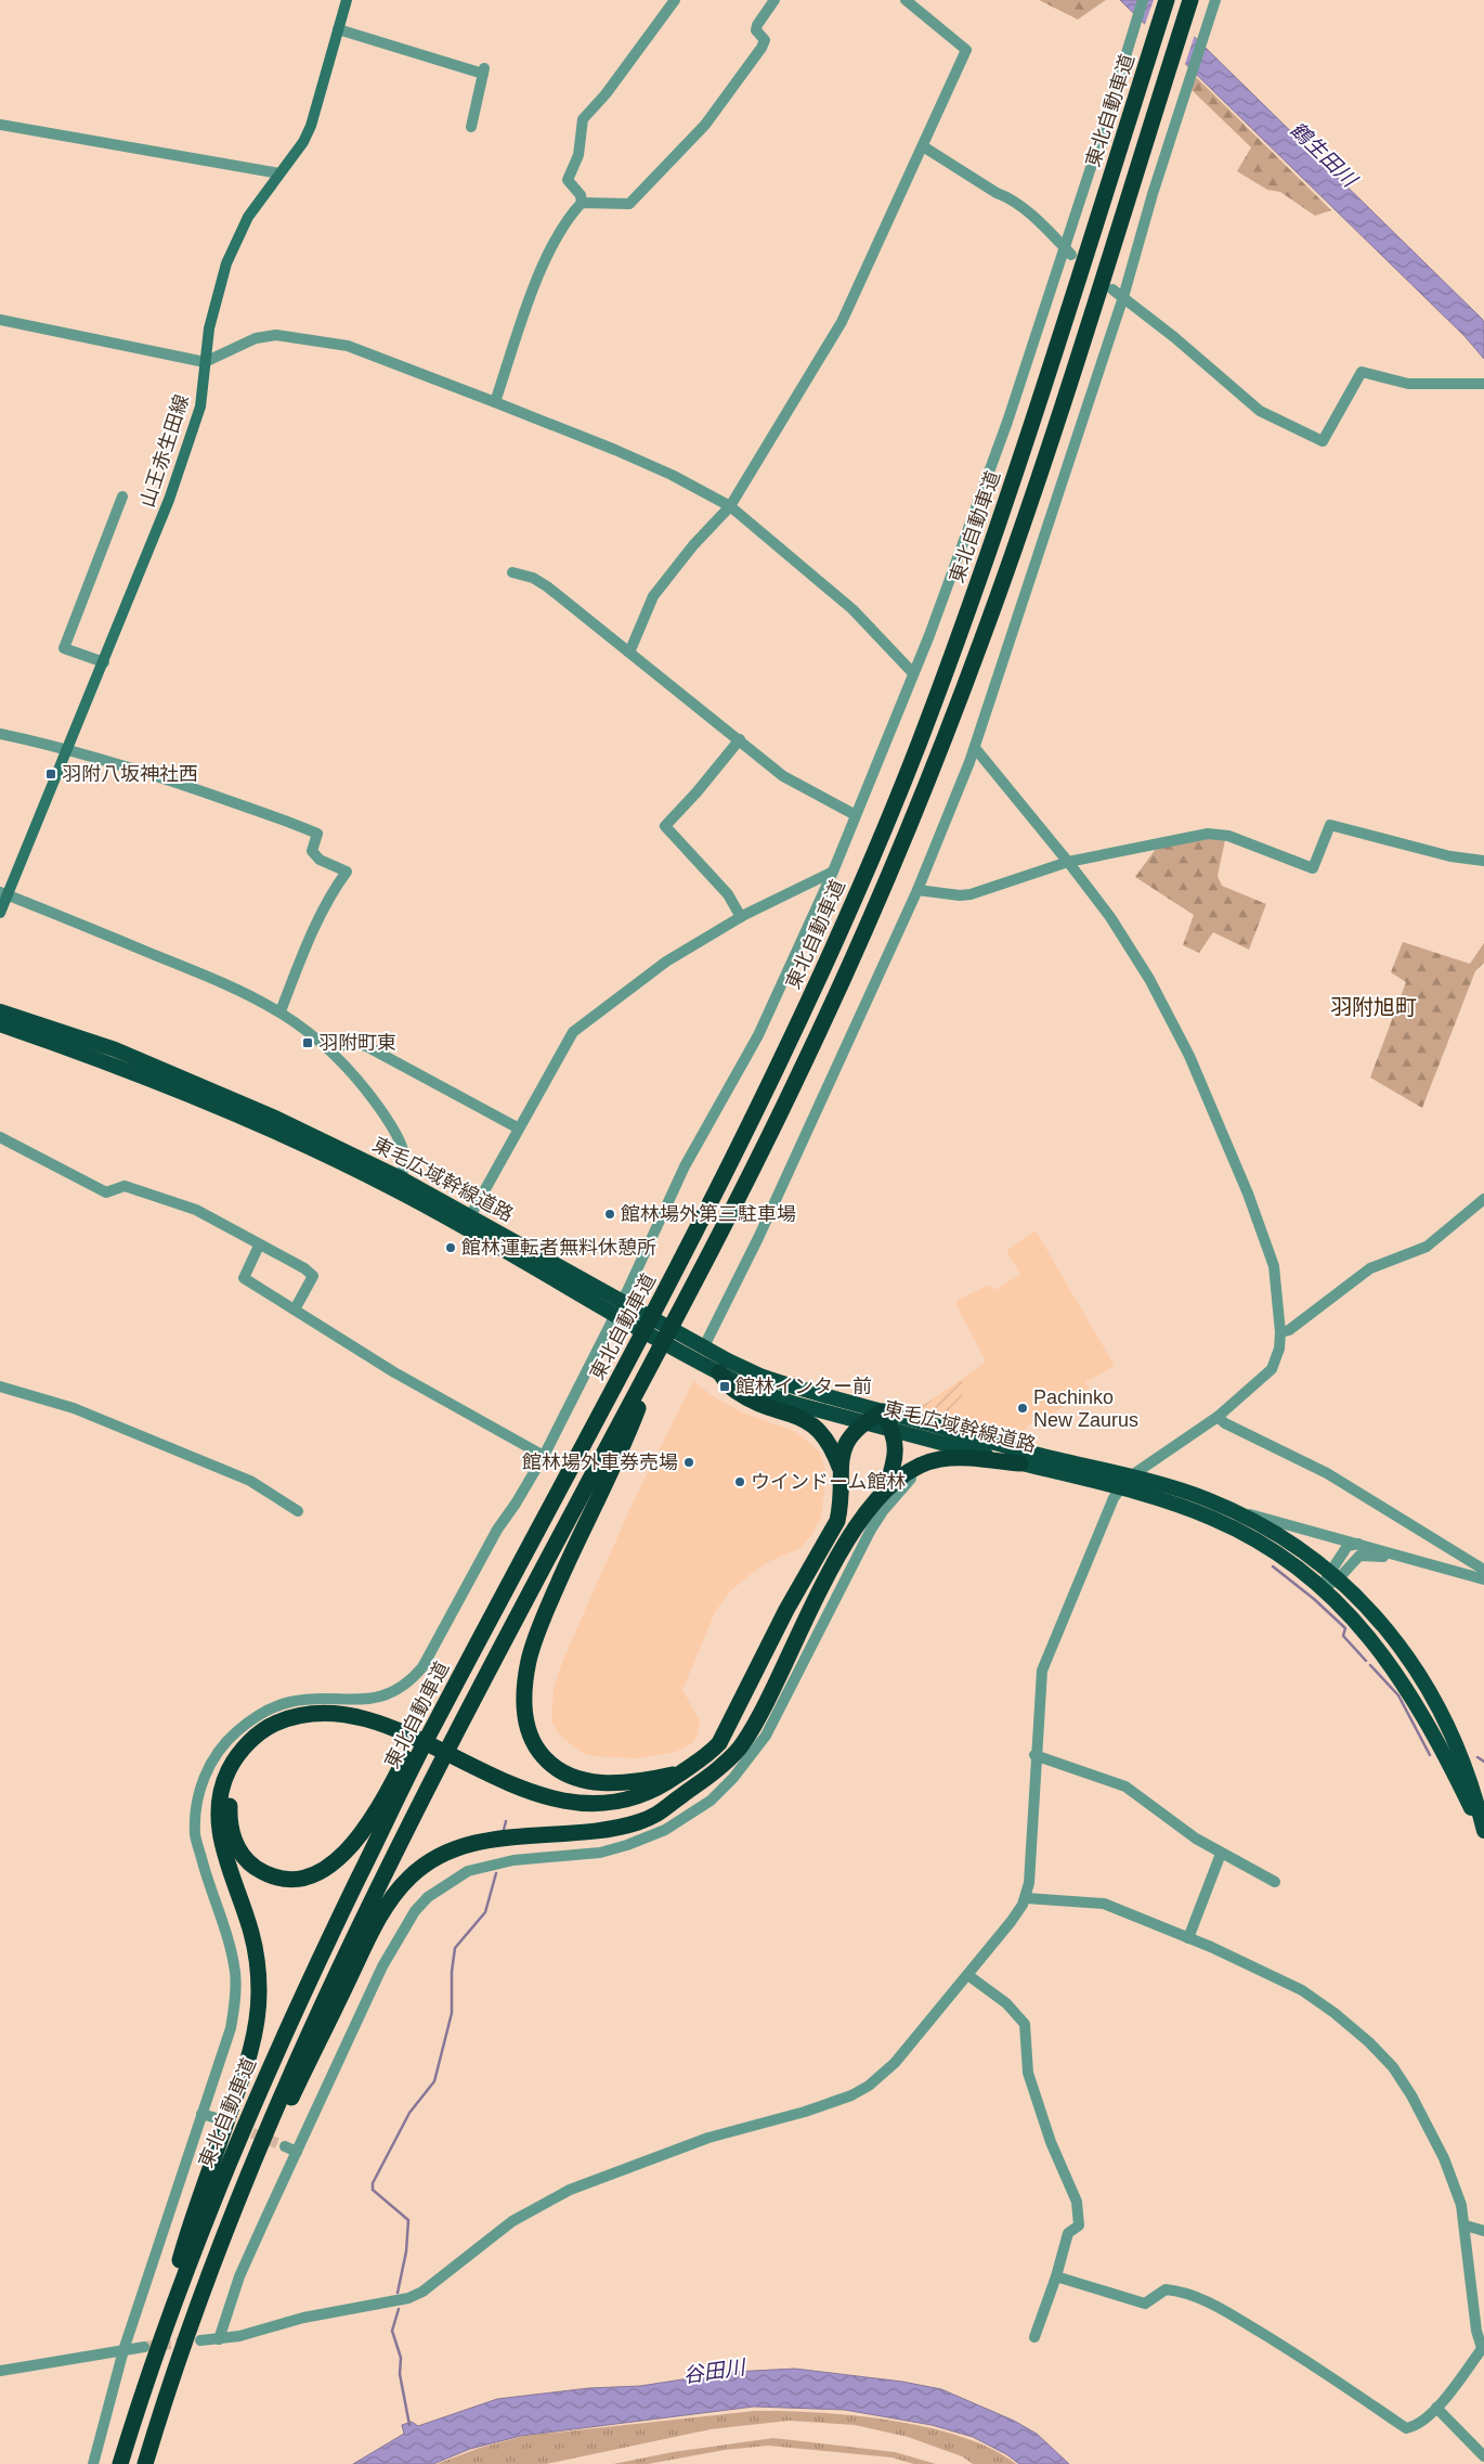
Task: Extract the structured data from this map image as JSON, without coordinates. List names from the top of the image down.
{
  "streets": {
    "highway": ["東北自動車道", "東毛広域幹線道路"],
    "main road": ["山王赤生田線"]
  },
  "districts": ["羽附旭町"],
  "water": ["鶴生田川", "谷田川"],
  "places": {
    "transit": ["羽附八坂神社西", "羽附町東", "館林インター前"],
    "other": [
      "館林場外第三駐車場",
      "館林運転者無料休憩所",
      "Pachinko New Zaurus",
      "館林場外車券売場",
      "ウインドーム館林"
    ]
  }
}
